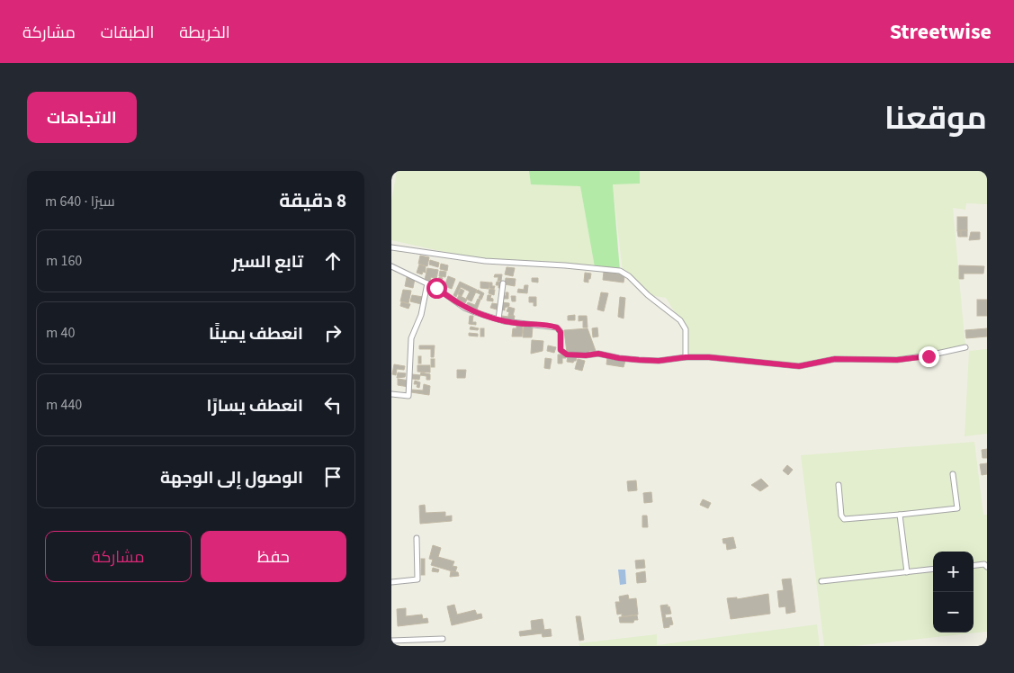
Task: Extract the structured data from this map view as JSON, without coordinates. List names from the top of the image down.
{
  "page": {
    "header": "Streetwise",
    "nav": ["الخريطة", "الطبقات", "مشاركة"],
    "title": "موقعنا",
    "buttons": [
      "الاتجاهات",
      ["حفظ", "مشاركة"]
    ],
    "heading": ["8 دقيقة", "سيرًا · 640 m"],
    "list": [
      ["تابع السير", "160 m"],
      ["انعطف يمينًا", "40 m"],
      ["انعطف يسارًا", "440 m"],
      "الوصول إلى الوجهة"
    ],
    "map_buttons": ["+", "−"]
  }
}
